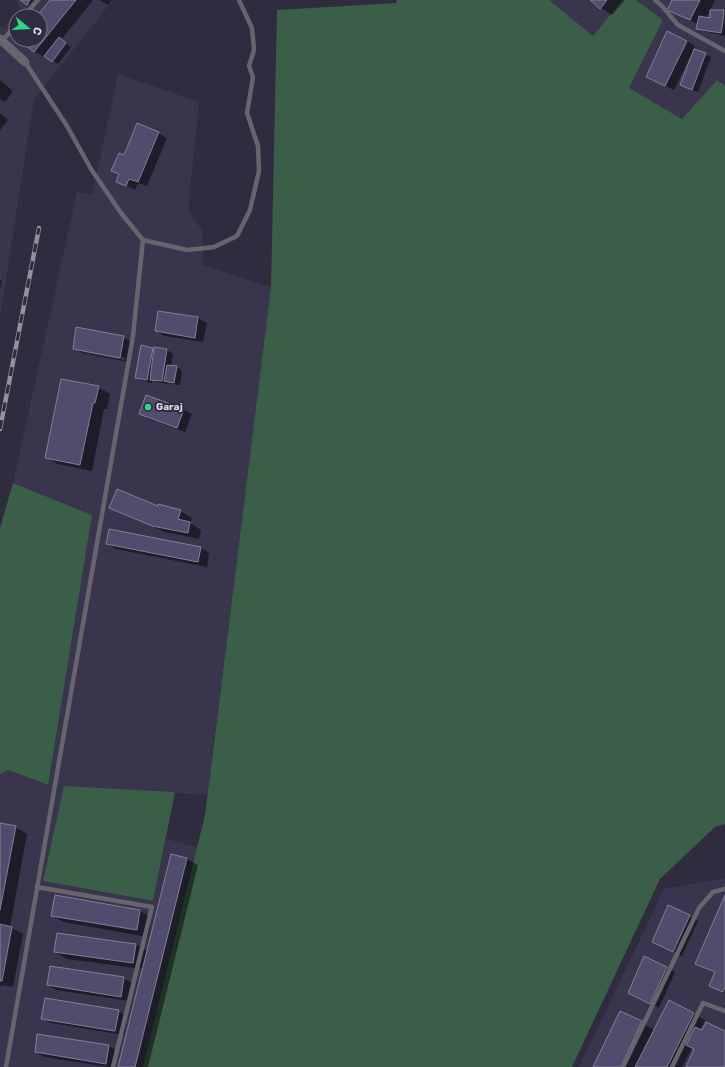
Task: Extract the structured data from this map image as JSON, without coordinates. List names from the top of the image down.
{
  "places": ["Garaj"],
  "north": "right"
}
